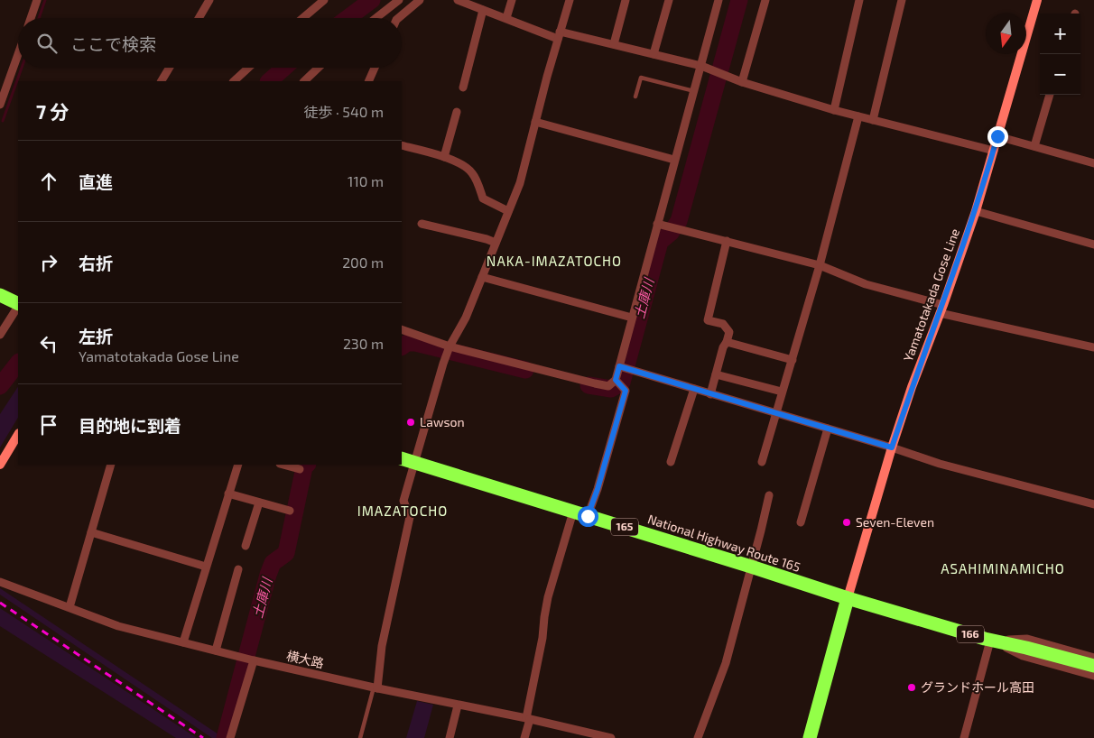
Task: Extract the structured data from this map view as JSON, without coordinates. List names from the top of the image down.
{
  "streets": {
    "highway": ["165", "National Highway Route 165", "166"],
    "main road": ["Yamatotakada Gose Line"],
    "street": ["横大路"]
  },
  "crossings": [
    ["Yamatotakada Gose Line", "National Highway Route 165"],
    ["Yamatotakada Gose Line", "166"],
    ["National Highway Route 165", "166"]
  ],
  "districts": ["NAKA-IMAZATOCHO", "IMAZATOCHO", "ASAHIMINAMICHO"],
  "water": ["土庫川"],
  "places": ["Lawson", "Seven-Eleven", "グランドホール高田"],
  "north": "bottom",
  "page": {
    "map_buttons": ["+", "−"],
    "search": "ここで検索",
    "heading": ["7 分", "徒歩 · 540 m"],
    "list": [
      ["直進", "110 m"],
      ["右折", "200 m"],
      ["左折", "Yamatotakada Gose Line", "230 m"],
      "目的地に到着"
    ]
  }
}
